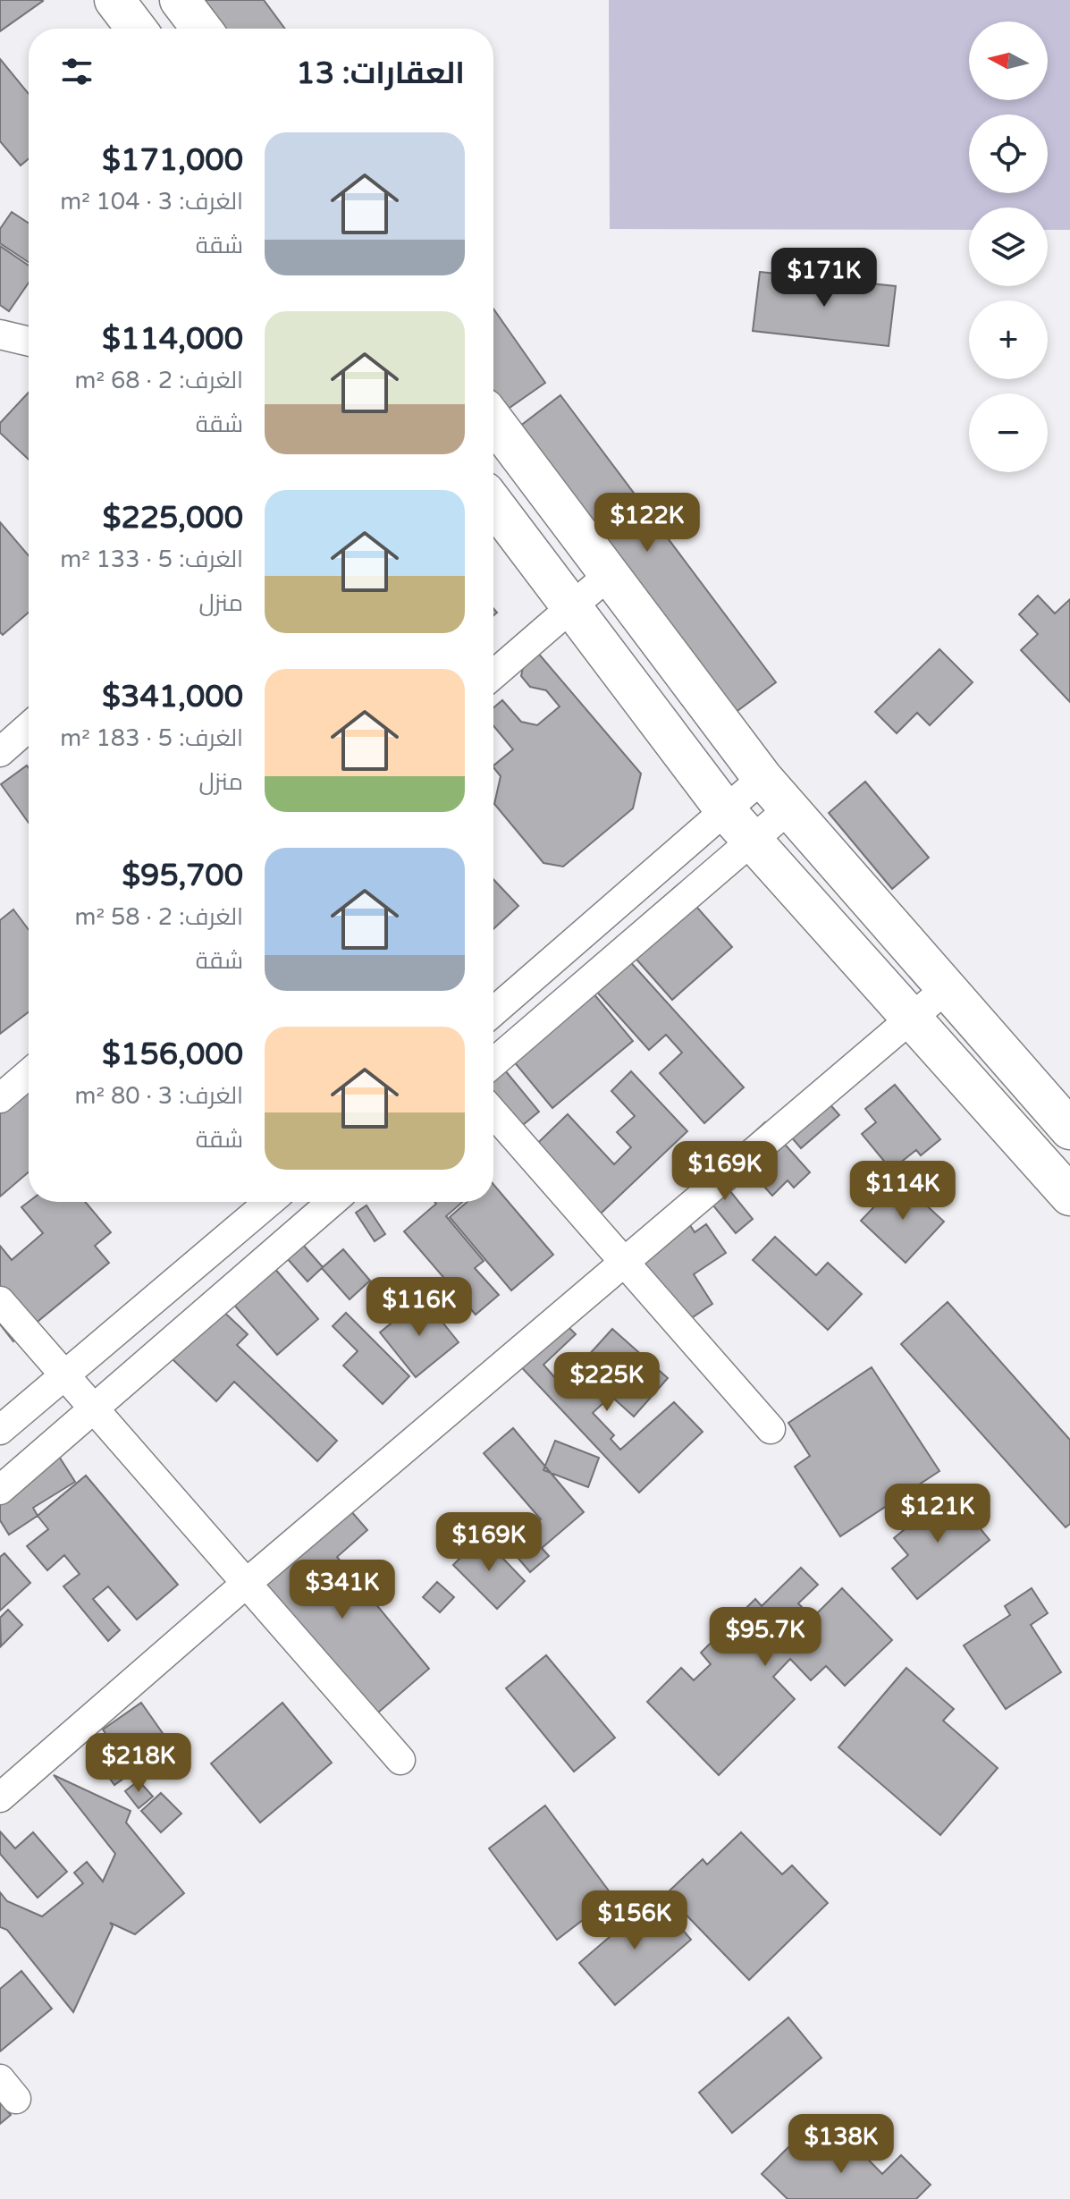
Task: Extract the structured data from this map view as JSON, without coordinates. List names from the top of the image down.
{
  "north": "left",
  "page": {
    "map_buttons": ["+", "−"],
    "heading": "العقارات: 13",
    "list": [
      {
        "name": "$171,000",
        "note": "الغرف: 3 · 104 m² · شقة"
      },
      {
        "name": "$114,000",
        "note": "الغرف: 2 · 68 m² · شقة"
      },
      {
        "name": "$225,000",
        "note": "الغرف: 5 · 133 m² · منزل"
      },
      {
        "name": "$341,000",
        "note": "الغرف: 5 · 183 m² · منزل"
      },
      {
        "name": "$95,700",
        "note": "الغرف: 2 · 58 m² · شقة"
      },
      {
        "name": "$156,000",
        "note": "الغرف: 3 · 80 m² · شقة"
      }
    ],
    "price": [
      "$171K",
      "$122K",
      "$169K",
      "$114K",
      "$116K",
      "$225K",
      "$121K",
      "$169K",
      "$341K",
      "$95.7K",
      "$218K",
      "$156K",
      "$138K"
    ]
  }
}
